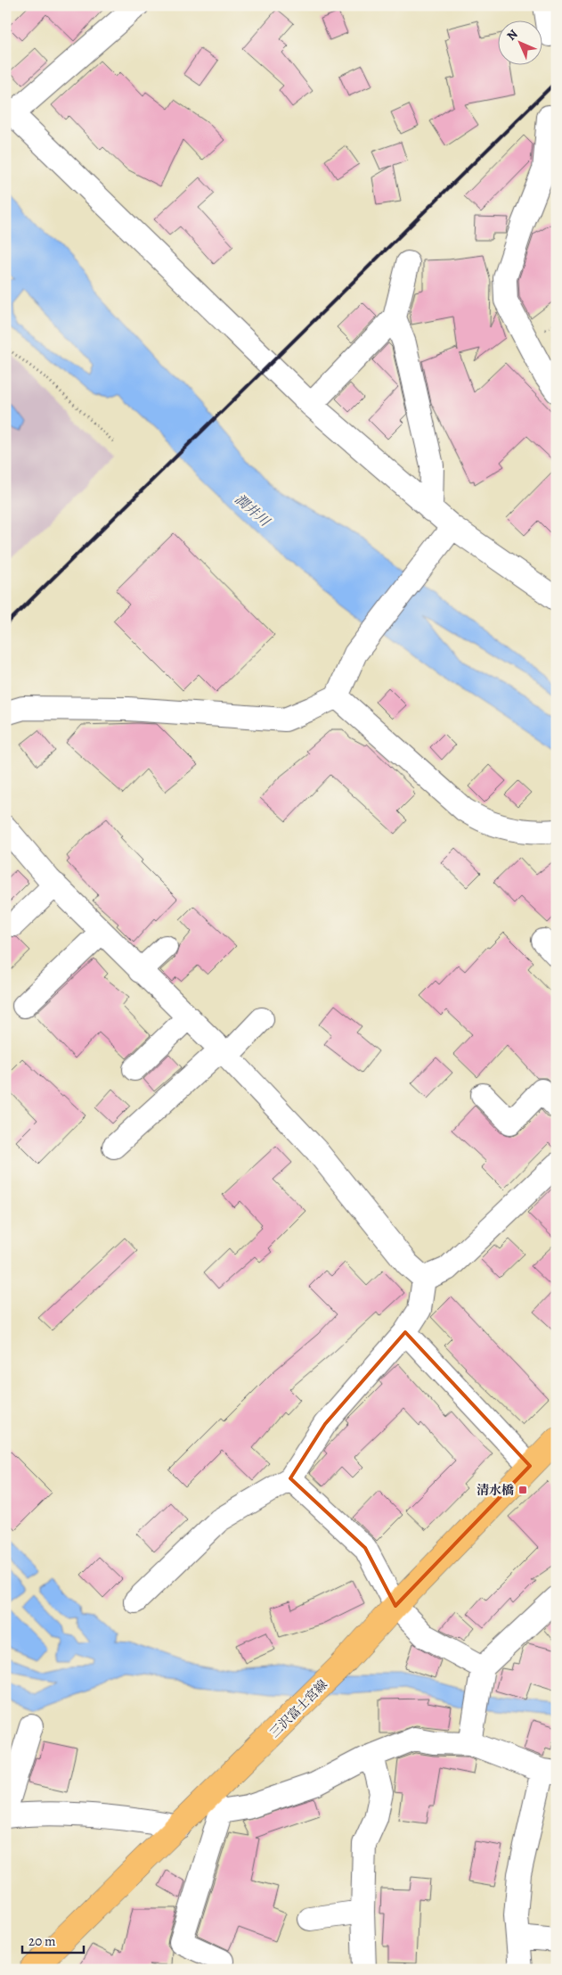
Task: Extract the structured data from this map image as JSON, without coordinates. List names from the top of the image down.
{
  "streets": {
    "main road": ["三沢富士宮線"]
  },
  "water": ["潤井川"],
  "places": {
    "transit": ["清水橋"]
  },
  "scale_bar": "20 m",
  "north": "top left"
}
